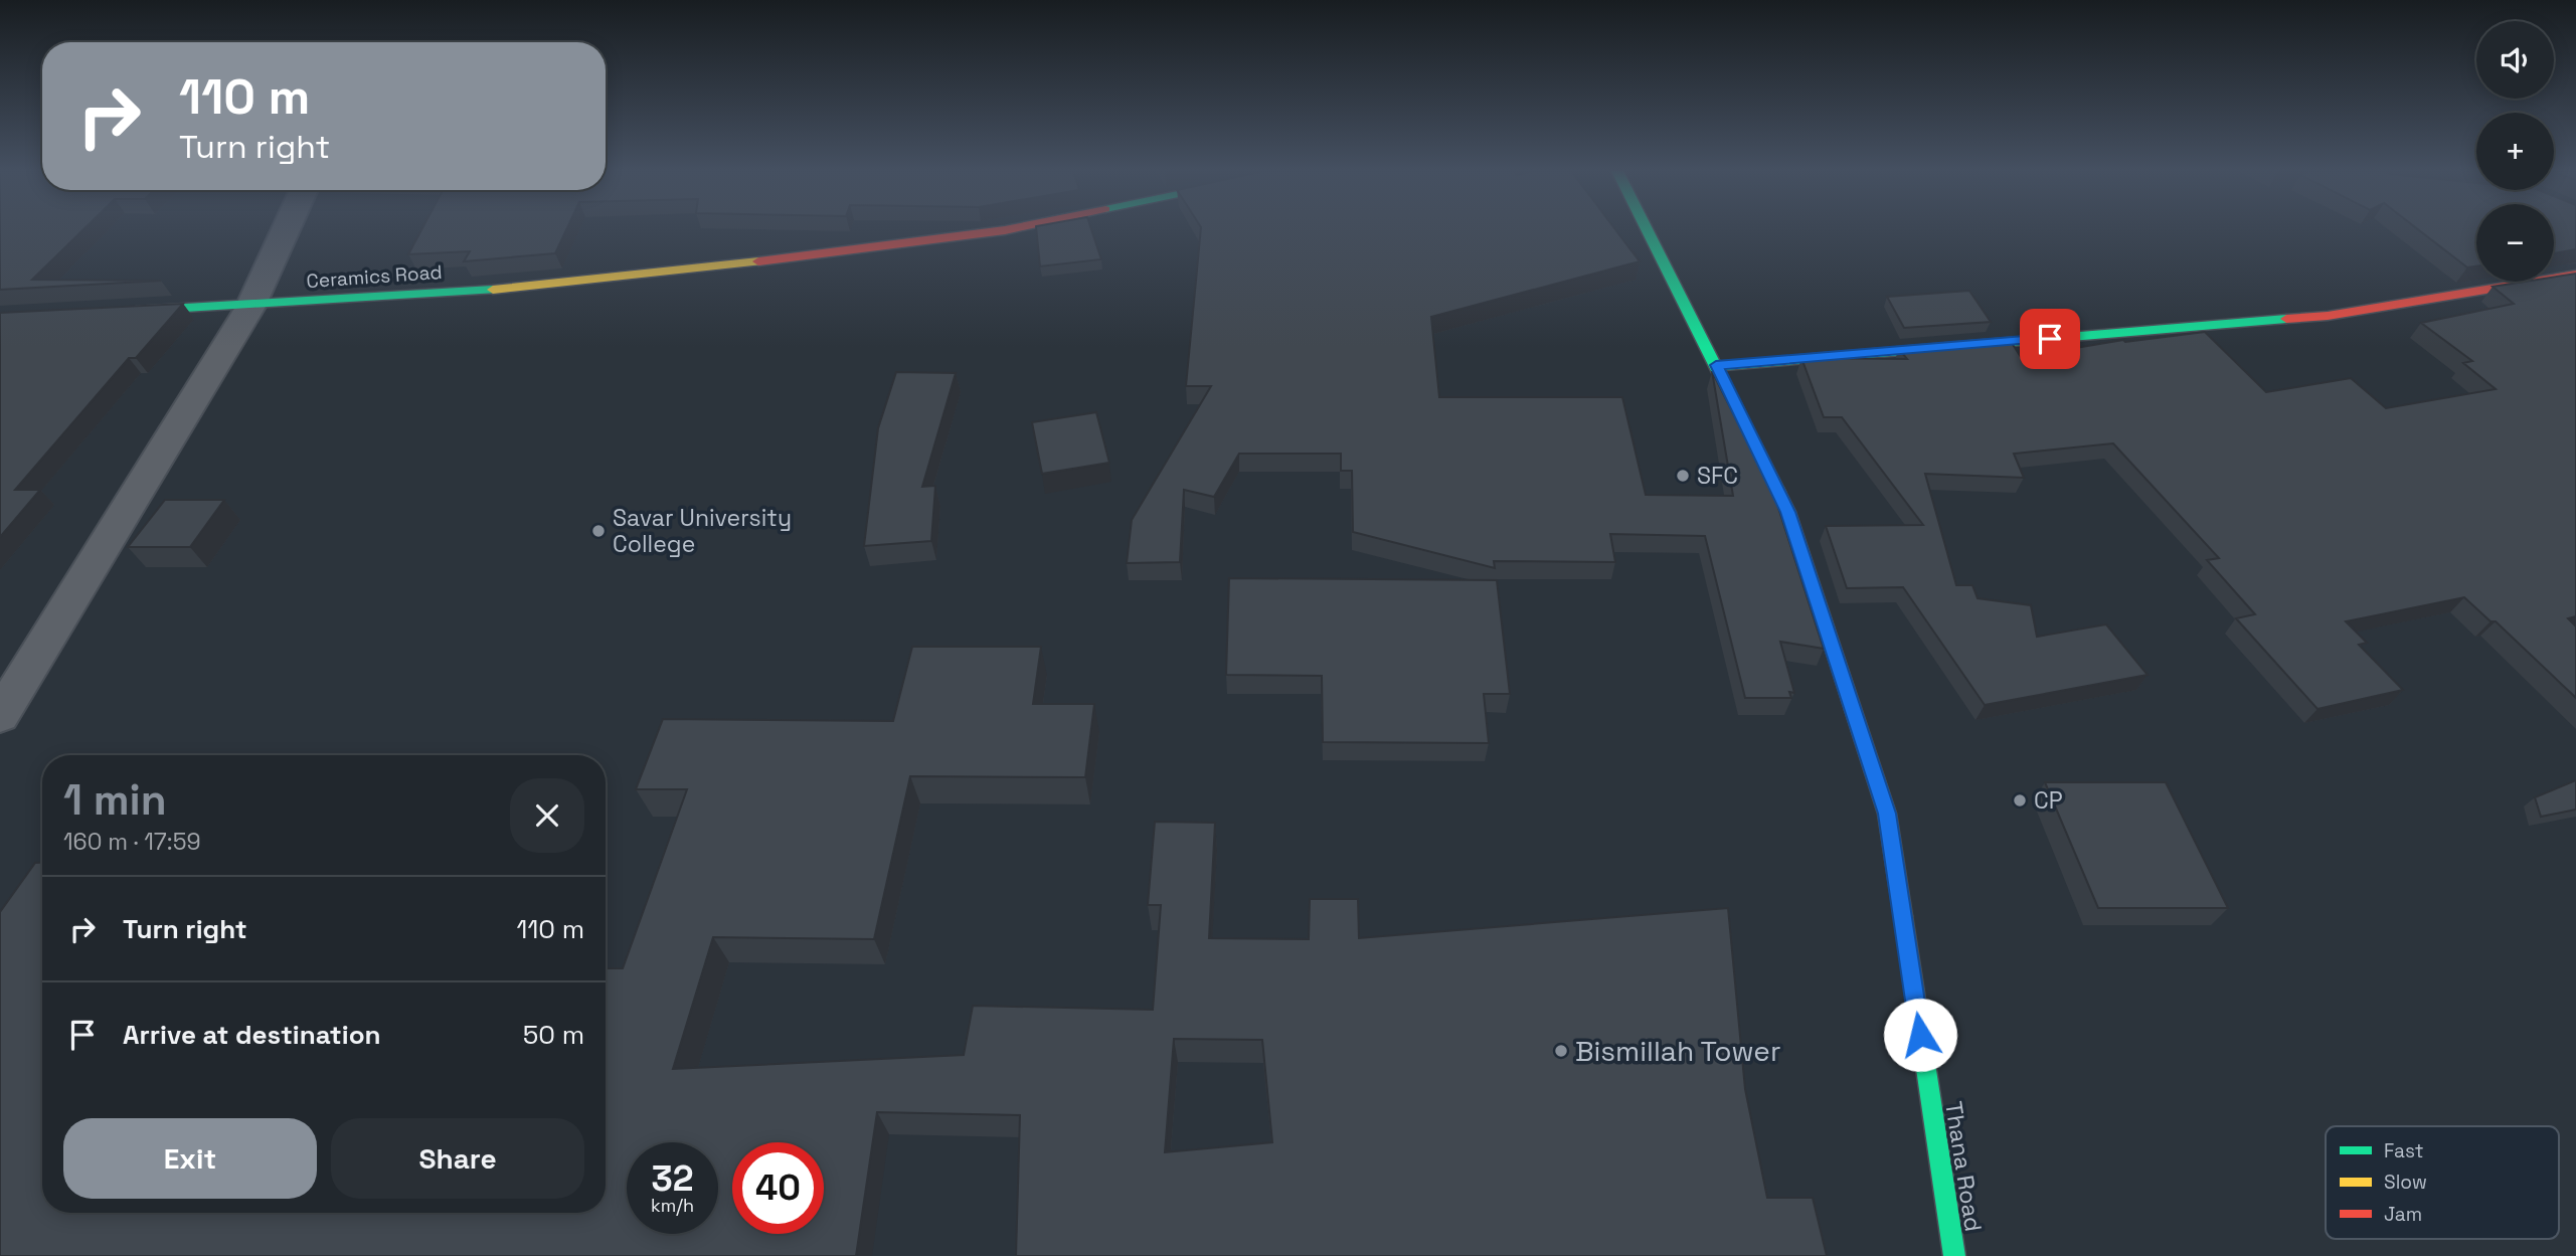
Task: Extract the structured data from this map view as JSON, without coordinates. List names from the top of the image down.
{
  "streets": {
    "street": ["Ceramics Road", "Thana Road"]
  },
  "places": [
    "SFC",
    "Savar University College",
    "CP",
    "Bismillah Tower"
  ],
  "legend": ["Fast", "Slow", "Jam"],
  "page": {
    "map_buttons": ["+", "−"],
    "turn": ["110 m", "Turn right"],
    "heading": ["1 min", "160 m · 17:59"],
    "list": [
      {
        "name": "Turn right",
        "value": "110 m"
      },
      {
        "name": "Arrive at destination",
        "value": "50 m"
      }
    ],
    "buttons": ["Exit", "Share"],
    "speed": "32 km/h",
    "limit": "40"
  }
}
